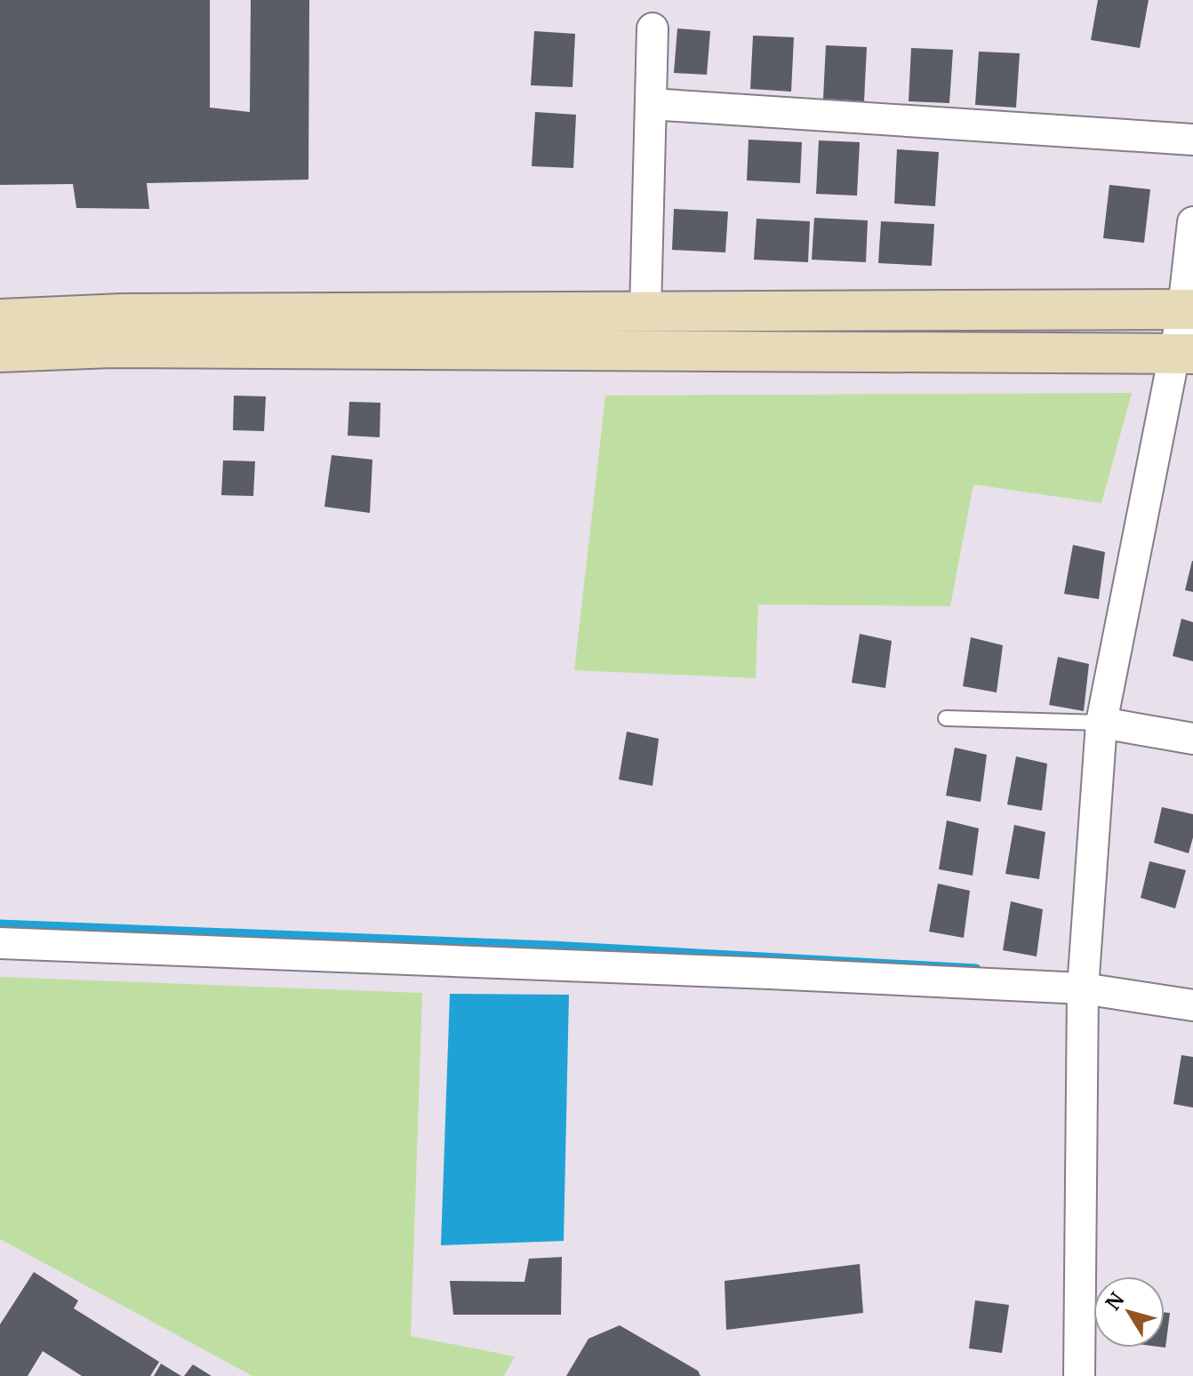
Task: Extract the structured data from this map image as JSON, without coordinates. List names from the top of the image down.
{
  "north": "top left"
}
